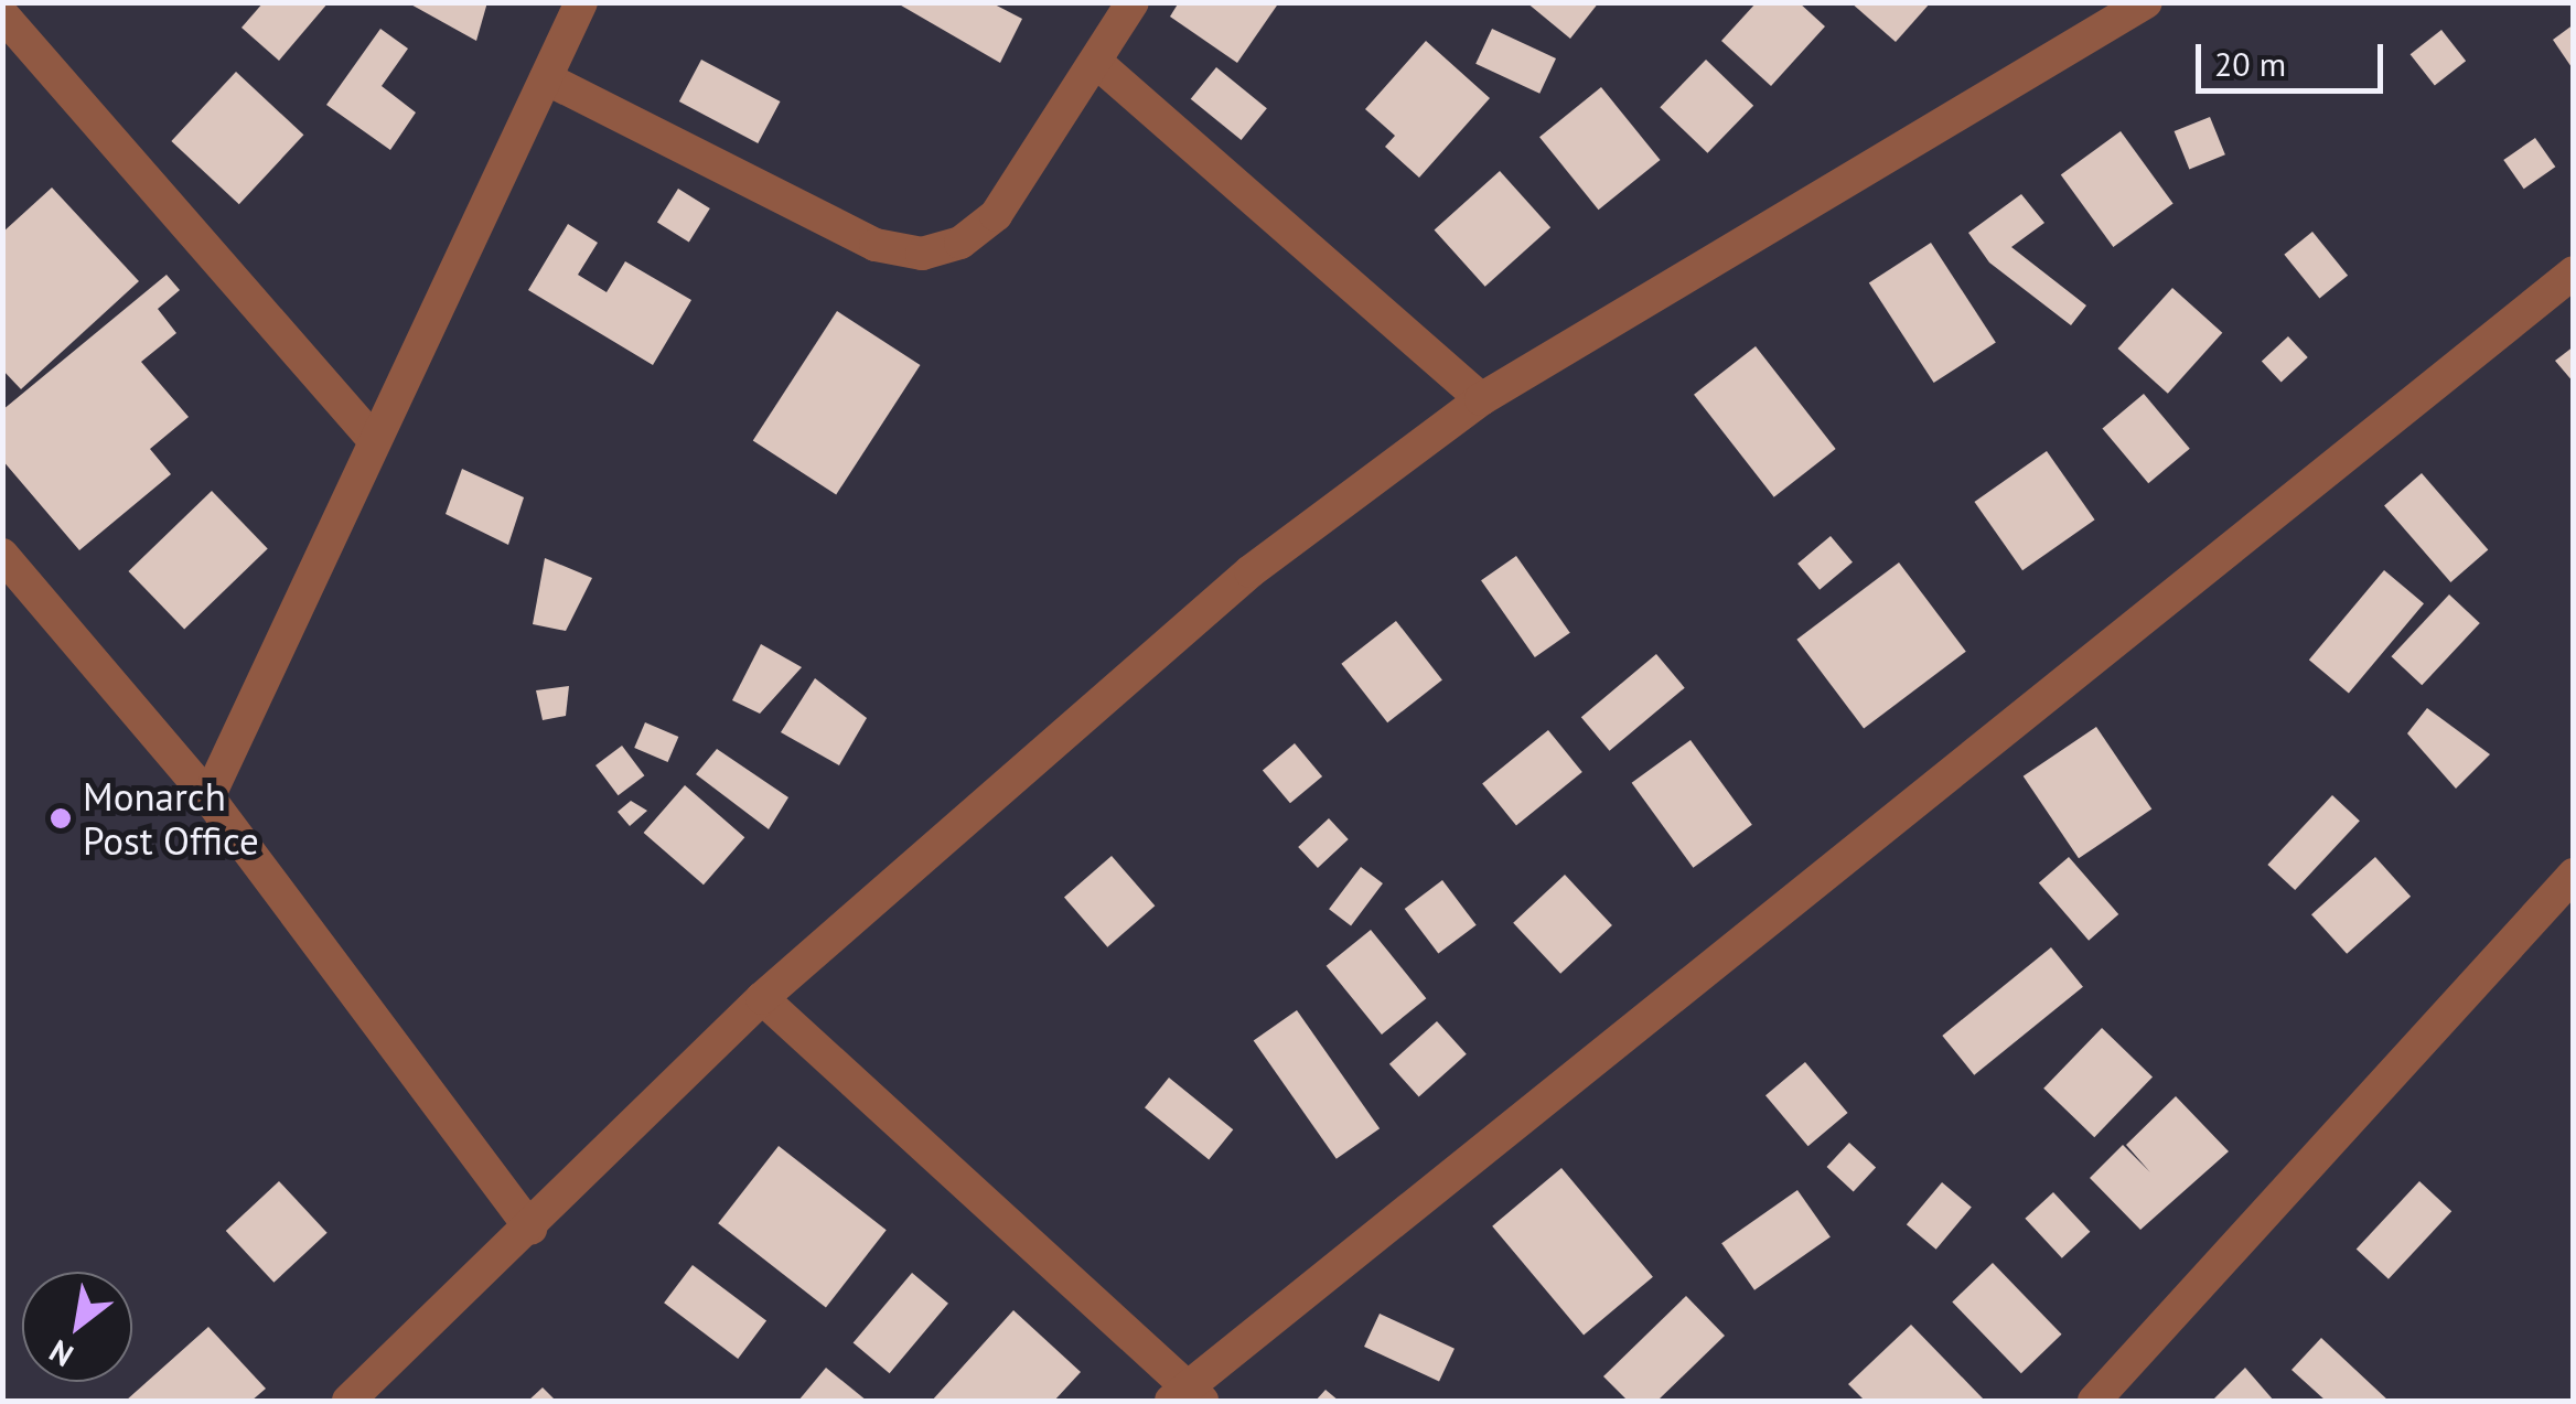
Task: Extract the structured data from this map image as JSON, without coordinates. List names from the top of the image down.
{
  "places": ["Monarch Post Office"],
  "scale_bar": "20 m",
  "north": "bottom left"
}
